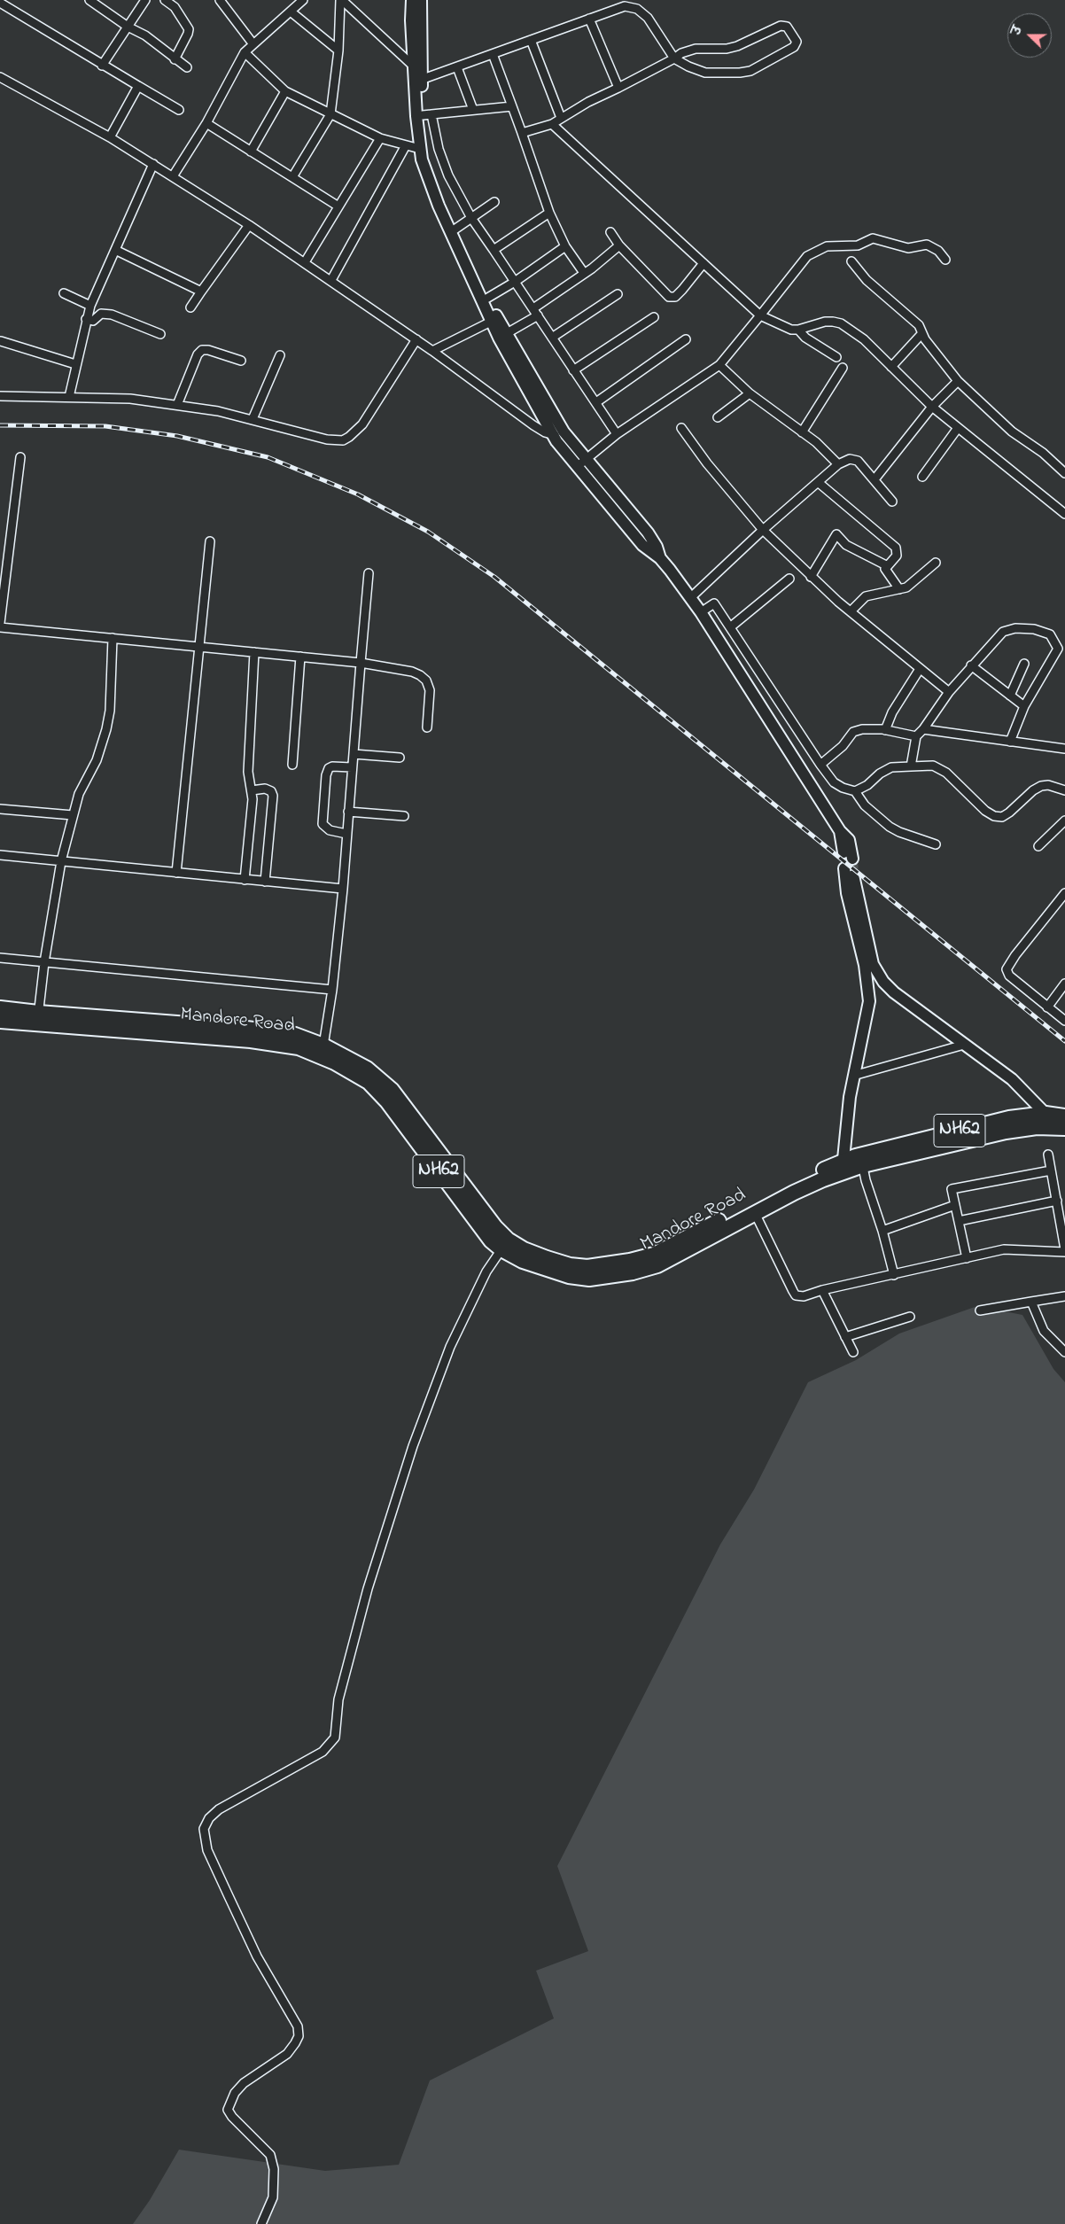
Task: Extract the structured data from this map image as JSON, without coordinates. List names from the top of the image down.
{
  "streets": {
    "highway": ["Mandore Road", "NH62"]
  },
  "north": "left"
}
